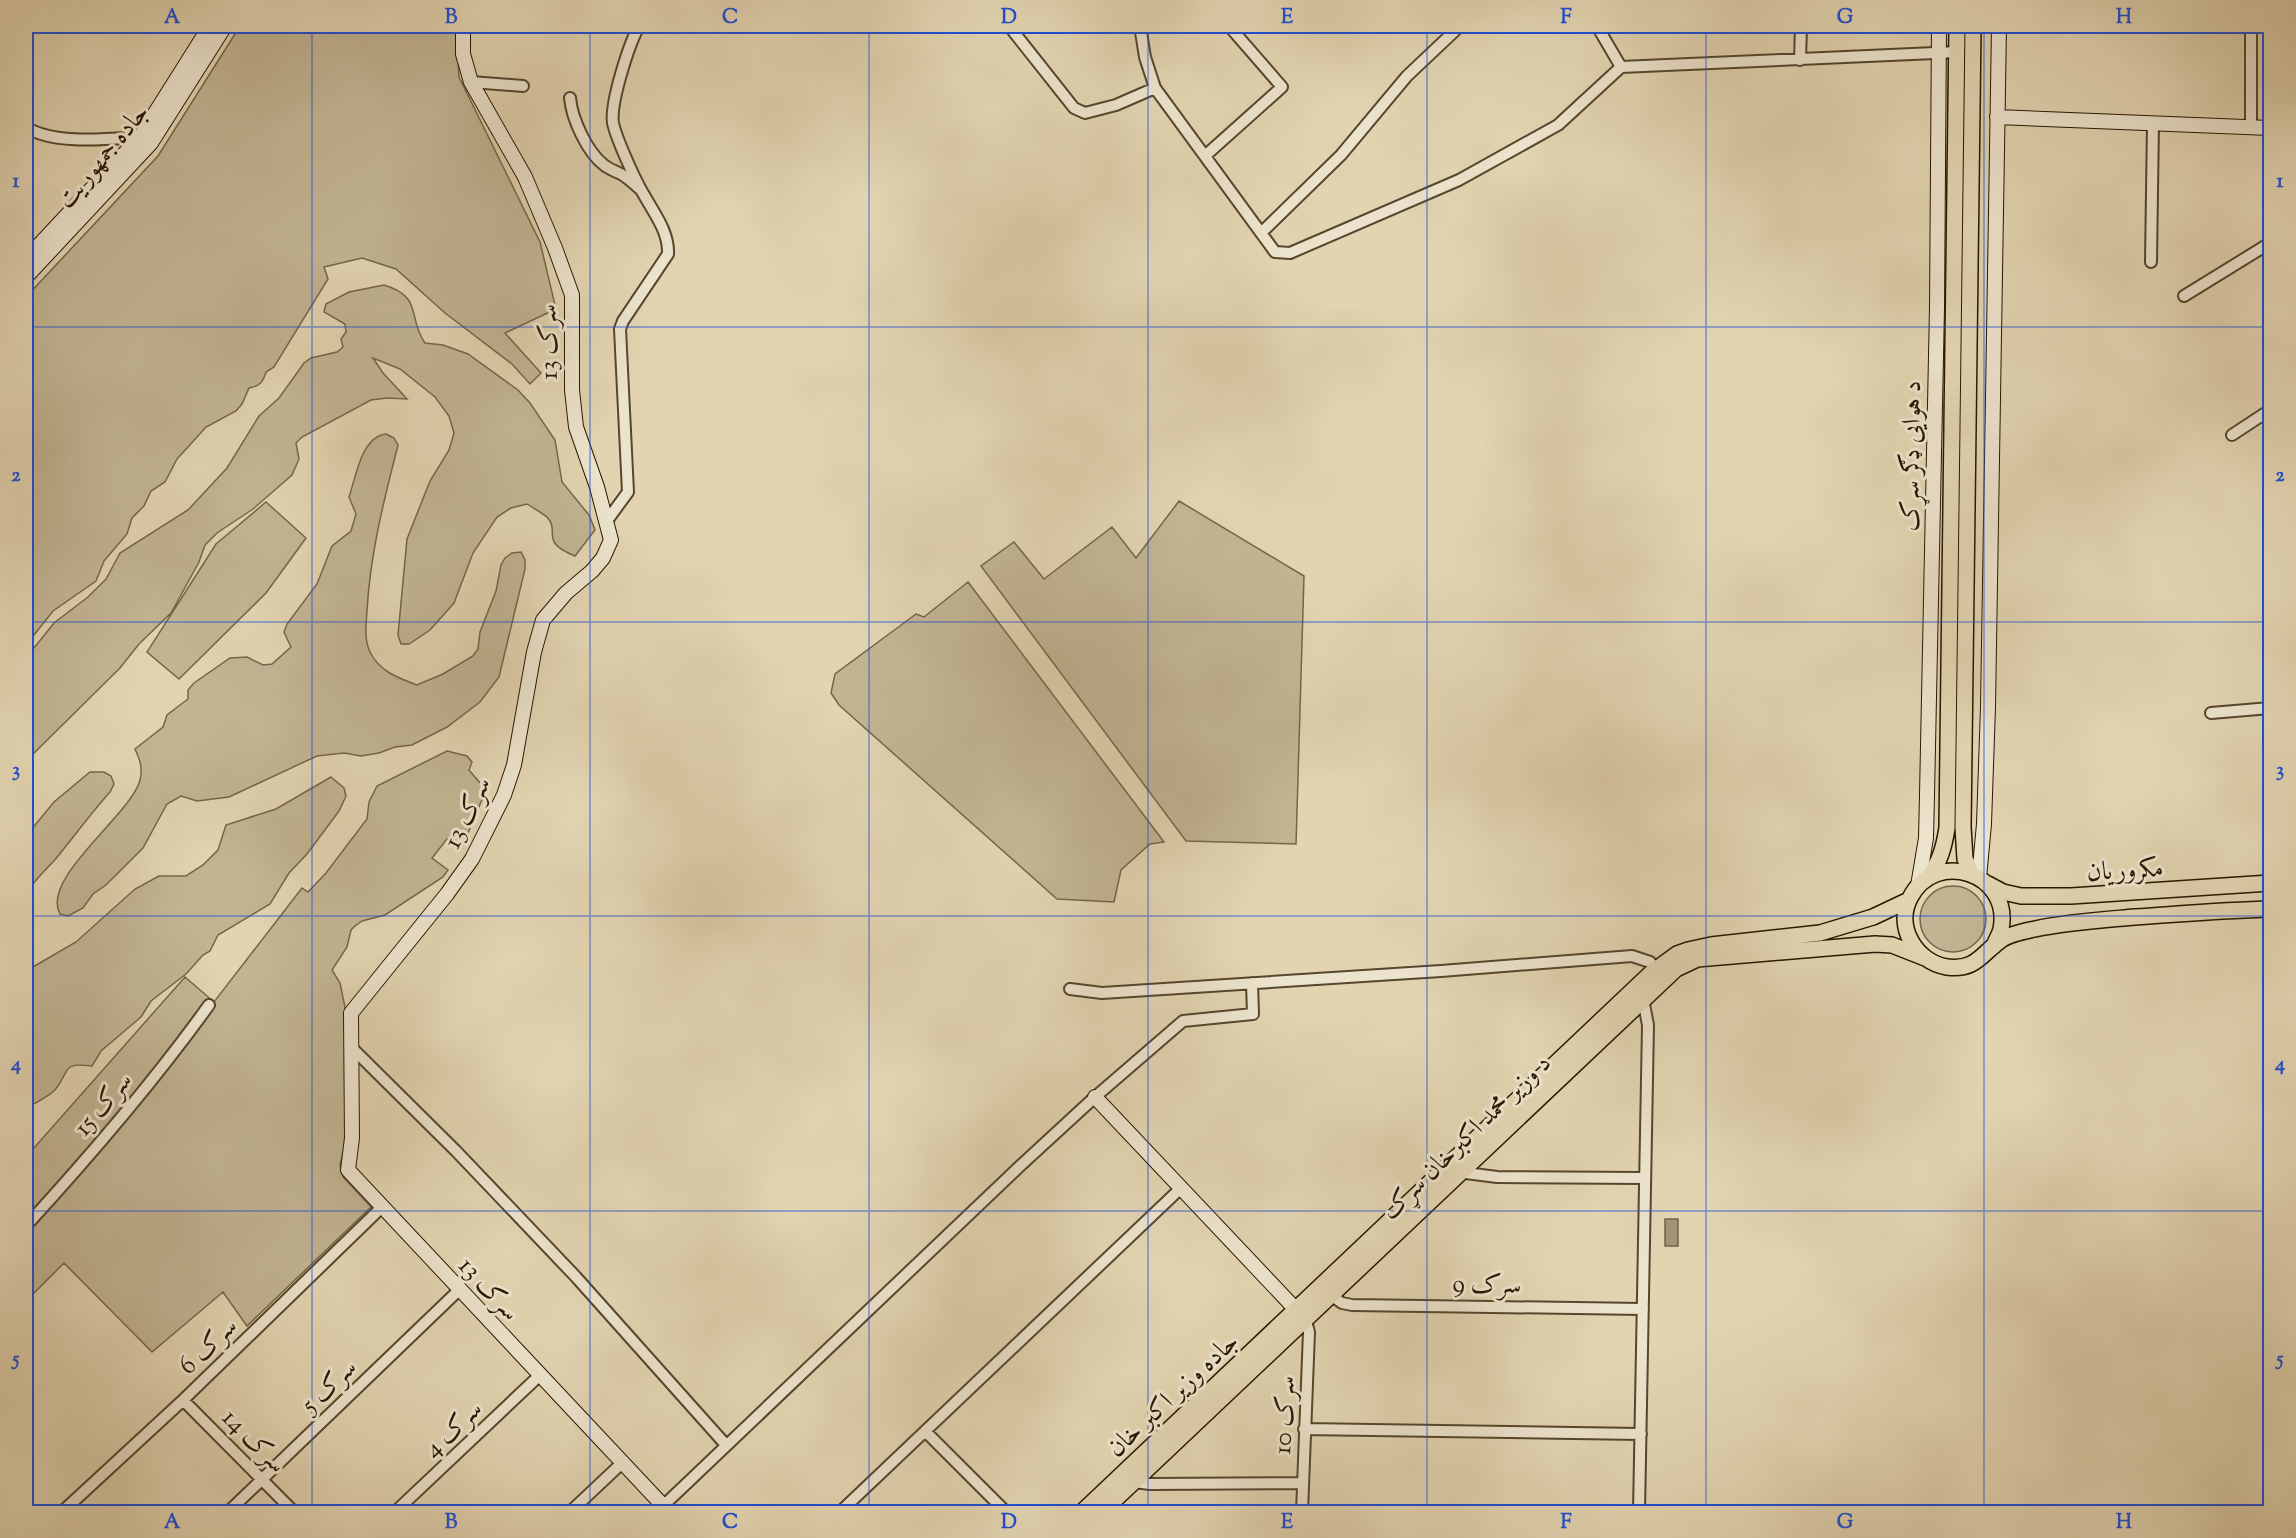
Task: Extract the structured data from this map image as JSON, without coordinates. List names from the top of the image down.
{
  "streets": {
    "main road": [
      "جاده جمهوریت",
      "سرک 13",
      "د هوایی ډګر سړک",
      "مکروریان",
      "د وزیر محمد اکبرخان سړک",
      "جاده وزیر اکبر خان"
    ],
    "street": [
      "سرک 15",
      "سرک 9",
      "سرک 6",
      "سرک 5",
      "سرک 10",
      "سرک 4",
      "سرک 14"
    ]
  },
  "crossings": [
    ["سرک 13", "سرک 6"],
    ["سرک 13", "سرک 5"],
    ["سرک 13", "سرک 4"],
    ["د هوایی ډګر سړک", "مکروریان"],
    ["د هوایی ډګر سړک", "د وزیر محمد اکبرخان سړک"],
    ["مکروریان", "د وزیر محمد اکبرخان سړک"],
    ["د وزیر محمد اکبرخان سړک", "سرک 9"],
    ["د وزیر محمد اکبرخان سړک", "جاده وزیر اکبر خان"],
    ["د وزیر محمد اکبرخان سړک", "سرک 10"],
    ["سرک 6", "سرک 14"],
    ["سرک 5", "سرک 14"]
  ],
  "grid": {
    "columns": [
      "A",
      "B",
      "C",
      "D",
      "E",
      "F",
      "G",
      "H"
    ],
    "rows": [
      "1",
      "2",
      "3",
      "4",
      "5"
    ]
  }
}
